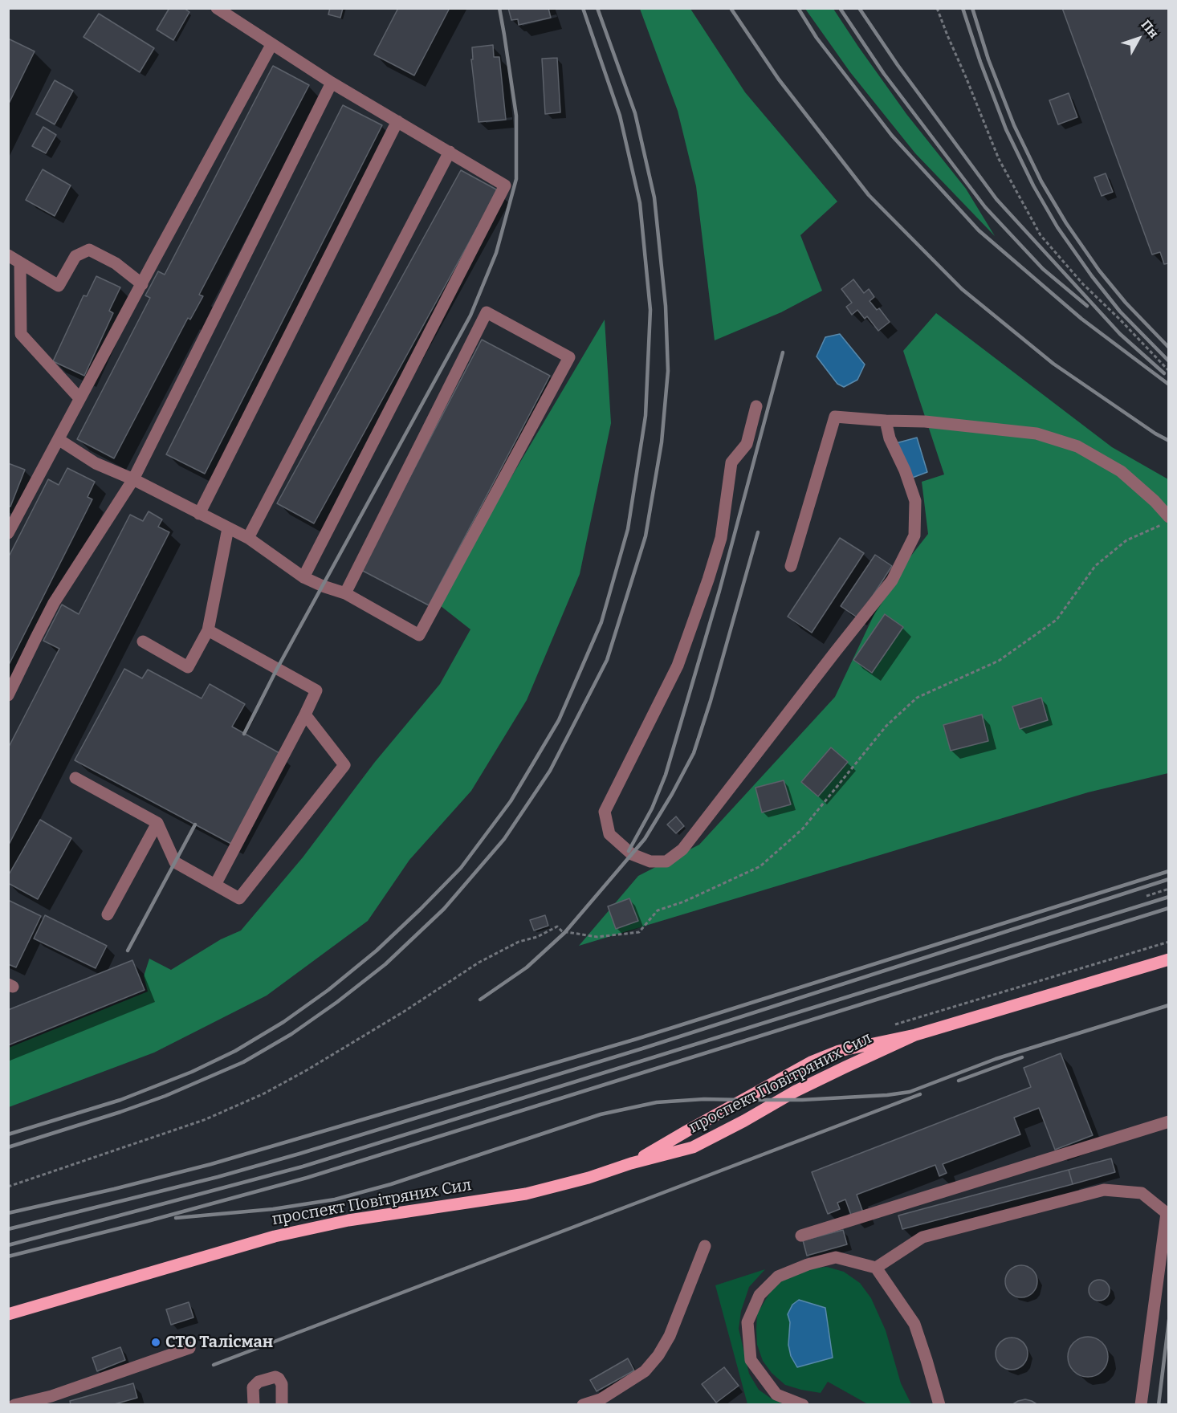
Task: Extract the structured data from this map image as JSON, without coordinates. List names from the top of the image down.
{
  "streets": {
    "main road": ["проспект Повітряних Сил"]
  },
  "places": ["СТО Талісман"],
  "north": "top right"
}
